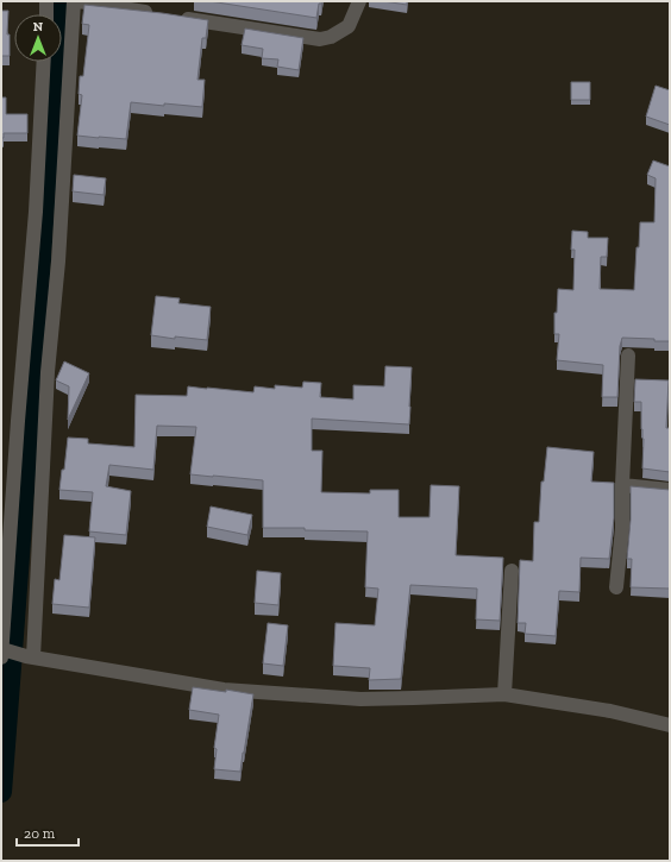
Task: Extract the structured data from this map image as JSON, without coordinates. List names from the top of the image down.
{
  "scale_bar": "20 m",
  "north": "top"
}
